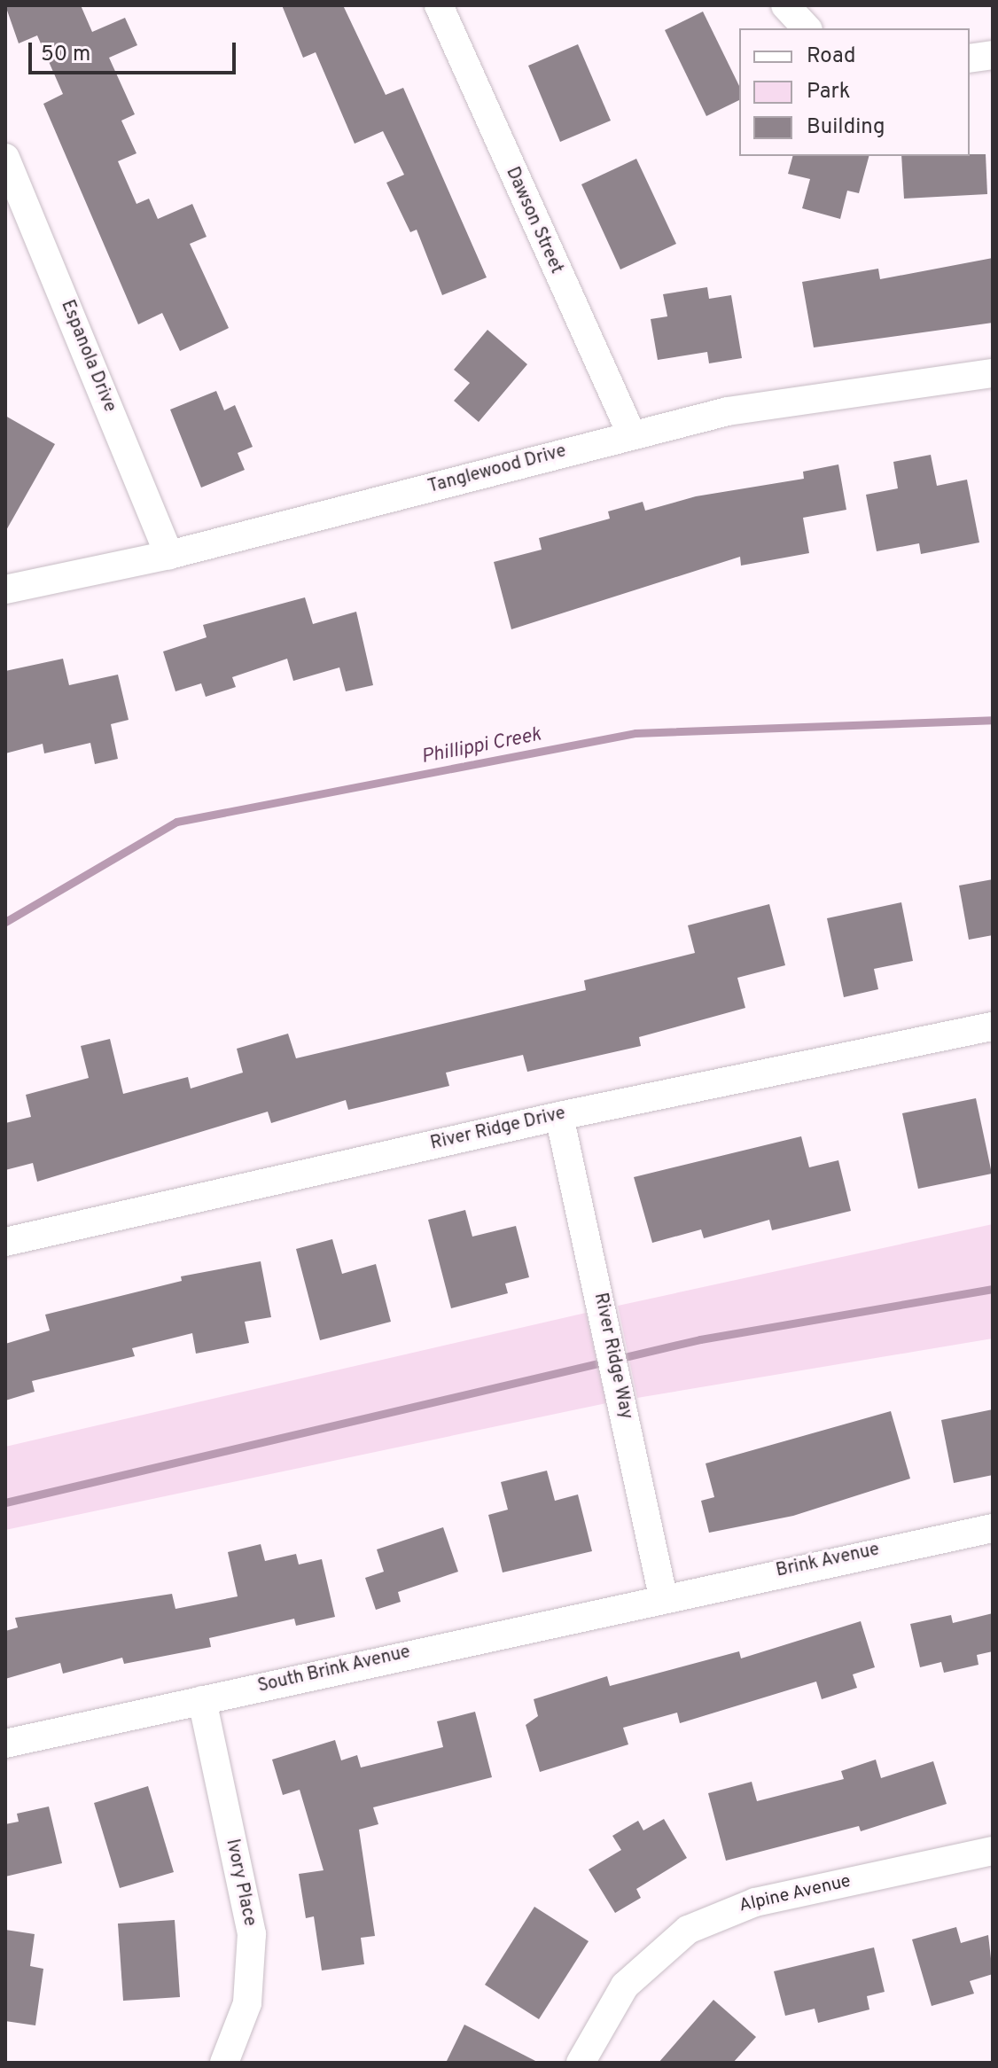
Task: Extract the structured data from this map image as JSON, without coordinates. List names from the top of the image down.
{
  "streets": {
    "street": [
      "Dawson Street",
      "Espanola Drive",
      "Tanglewood Drive",
      "River Ridge Drive",
      "River Ridge Way",
      "Brink Avenue",
      "South Brink Avenue",
      "Ivory Place",
      "Alpine Avenue"
    ]
  },
  "crossings": [
    ["Dawson Street", "Tanglewood Drive"],
    ["Espanola Drive", "Tanglewood Drive"],
    ["River Ridge Drive", "River Ridge Way"],
    ["River Ridge Way", "Brink Avenue"],
    ["River Ridge Way", "South Brink Avenue"],
    ["Brink Avenue", "South Brink Avenue"],
    ["South Brink Avenue", "Ivory Place"]
  ],
  "water": ["Phillippi Creek"],
  "legend": ["Road", "Park", "Building"],
  "scale_bar": "50 m"
}
